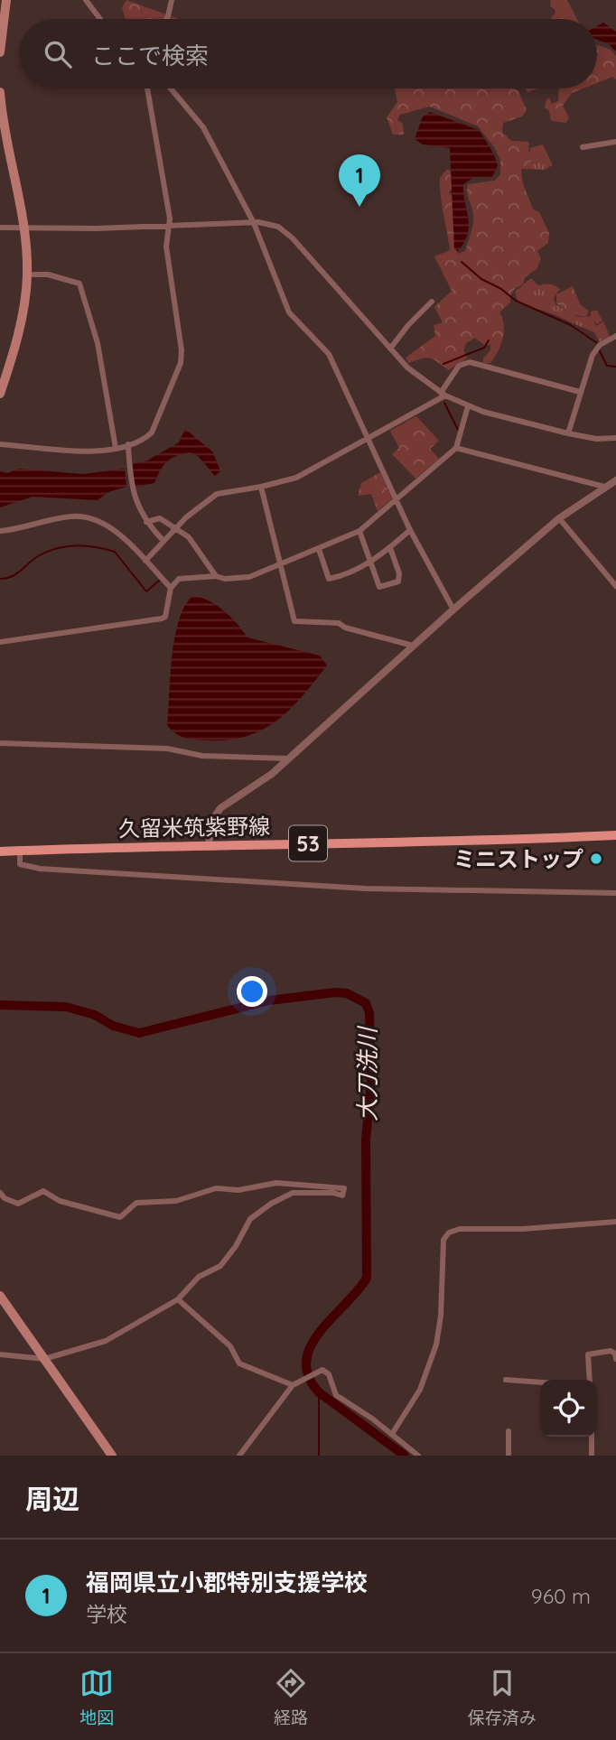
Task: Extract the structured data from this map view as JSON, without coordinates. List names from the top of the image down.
{
  "streets": {
    "main road": ["久留米筑紫野線", "53"]
  },
  "water": ["大刀洗川"],
  "places": ["ミニストップ"],
  "page": {
    "search": "ここで検索",
    "pins": "1",
    "heading": "周辺",
    "list": [
      {
        "mark": "1",
        "name": "福岡県立小郡特別支援学校",
        "note": "学校",
        "value": "960 m"
      }
    ],
    "nav": ["地図", "経路", "保存済み"]
  }
}
